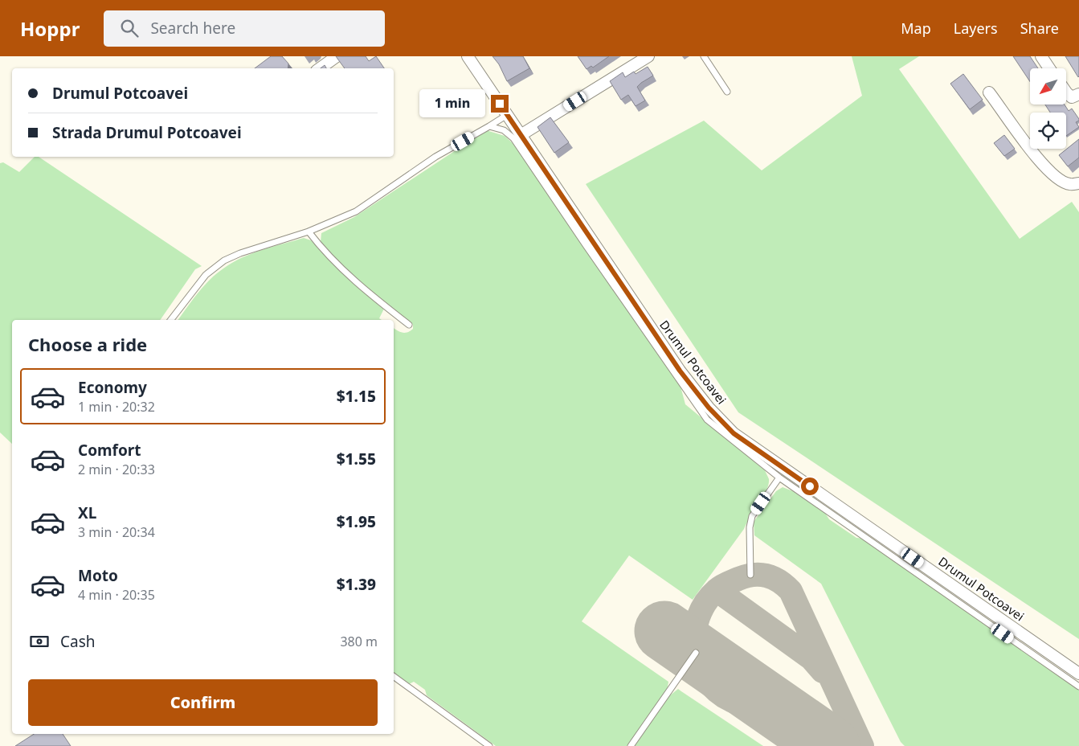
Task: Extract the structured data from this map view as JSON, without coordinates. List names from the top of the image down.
{
  "streets": {
    "street": ["Drumul Potcoavei"]
  },
  "north": "bottom left",
  "page": {
    "header": "Hoppr",
    "search": "Search here",
    "nav": ["Map", "Layers", "Share"],
    "banner": ["Drumul Potcoavei", "Strada Drumul Potcoavei"],
    "bubble": "1 min",
    "heading": "Choose a ride",
    "list": [
      {
        "name": "Economy",
        "note": "1 min · 20:32",
        "value": "$1.15"
      },
      {
        "name": "Comfort",
        "note": "2 min · 20:33",
        "value": "$1.55"
      },
      {
        "name": "XL",
        "note": "3 min · 20:34",
        "value": "$1.95"
      },
      {
        "name": "Moto",
        "note": "4 min · 20:35",
        "value": "$1.39"
      }
    ],
    "pay": ["Cash", "380 m"],
    "buttons": "Confirm"
  }
}
